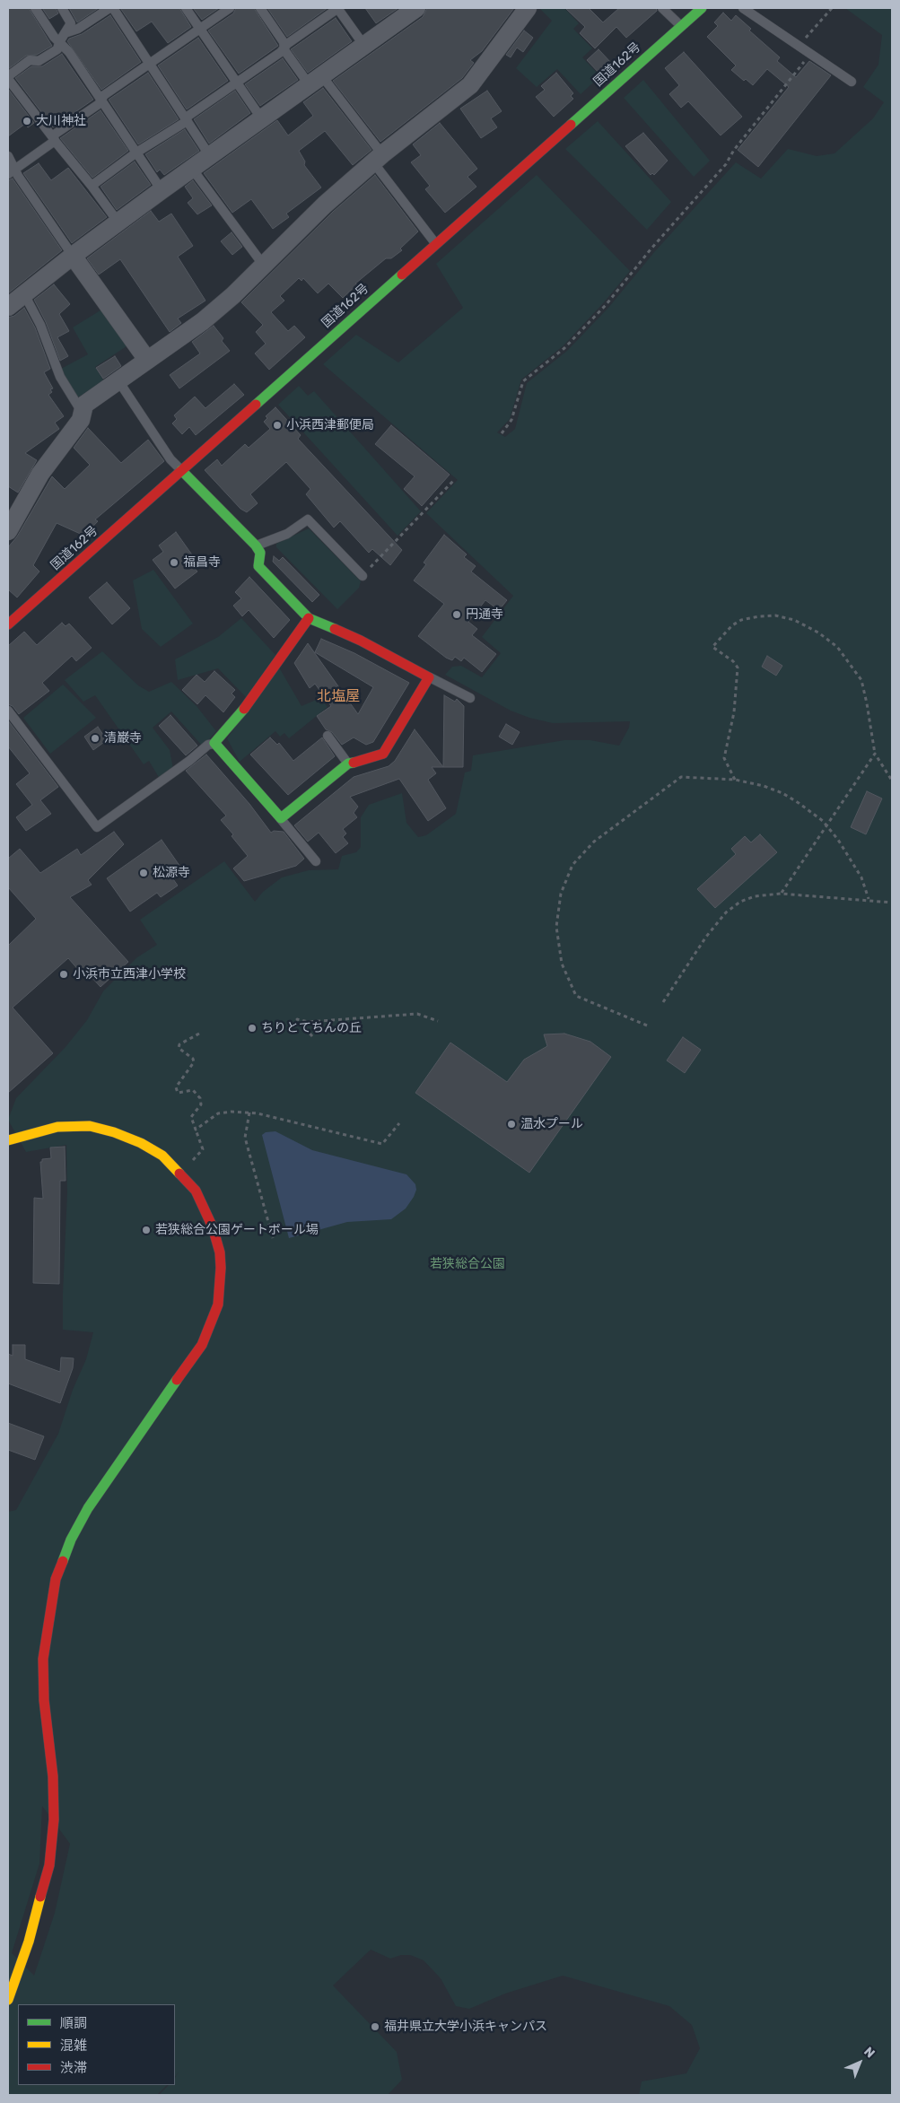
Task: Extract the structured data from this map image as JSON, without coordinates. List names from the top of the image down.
{
  "streets": {
    "main road": ["国道162号"]
  },
  "districts": ["北塩屋"],
  "parks": ["若狭総合公園"],
  "places": [
    "大川神社",
    "小浜西津郵便局",
    "福昌寺",
    "円通寺",
    "清巌寺",
    "松源寺",
    "小浜市立西津小学校",
    "ちりとてちんの丘",
    "温水プール",
    "若狭総合公園ゲートボール場",
    "福井県立大学小浜キャンパス"
  ],
  "legend": ["順調", "混雑", "渋滞"],
  "north": "top right"
}
